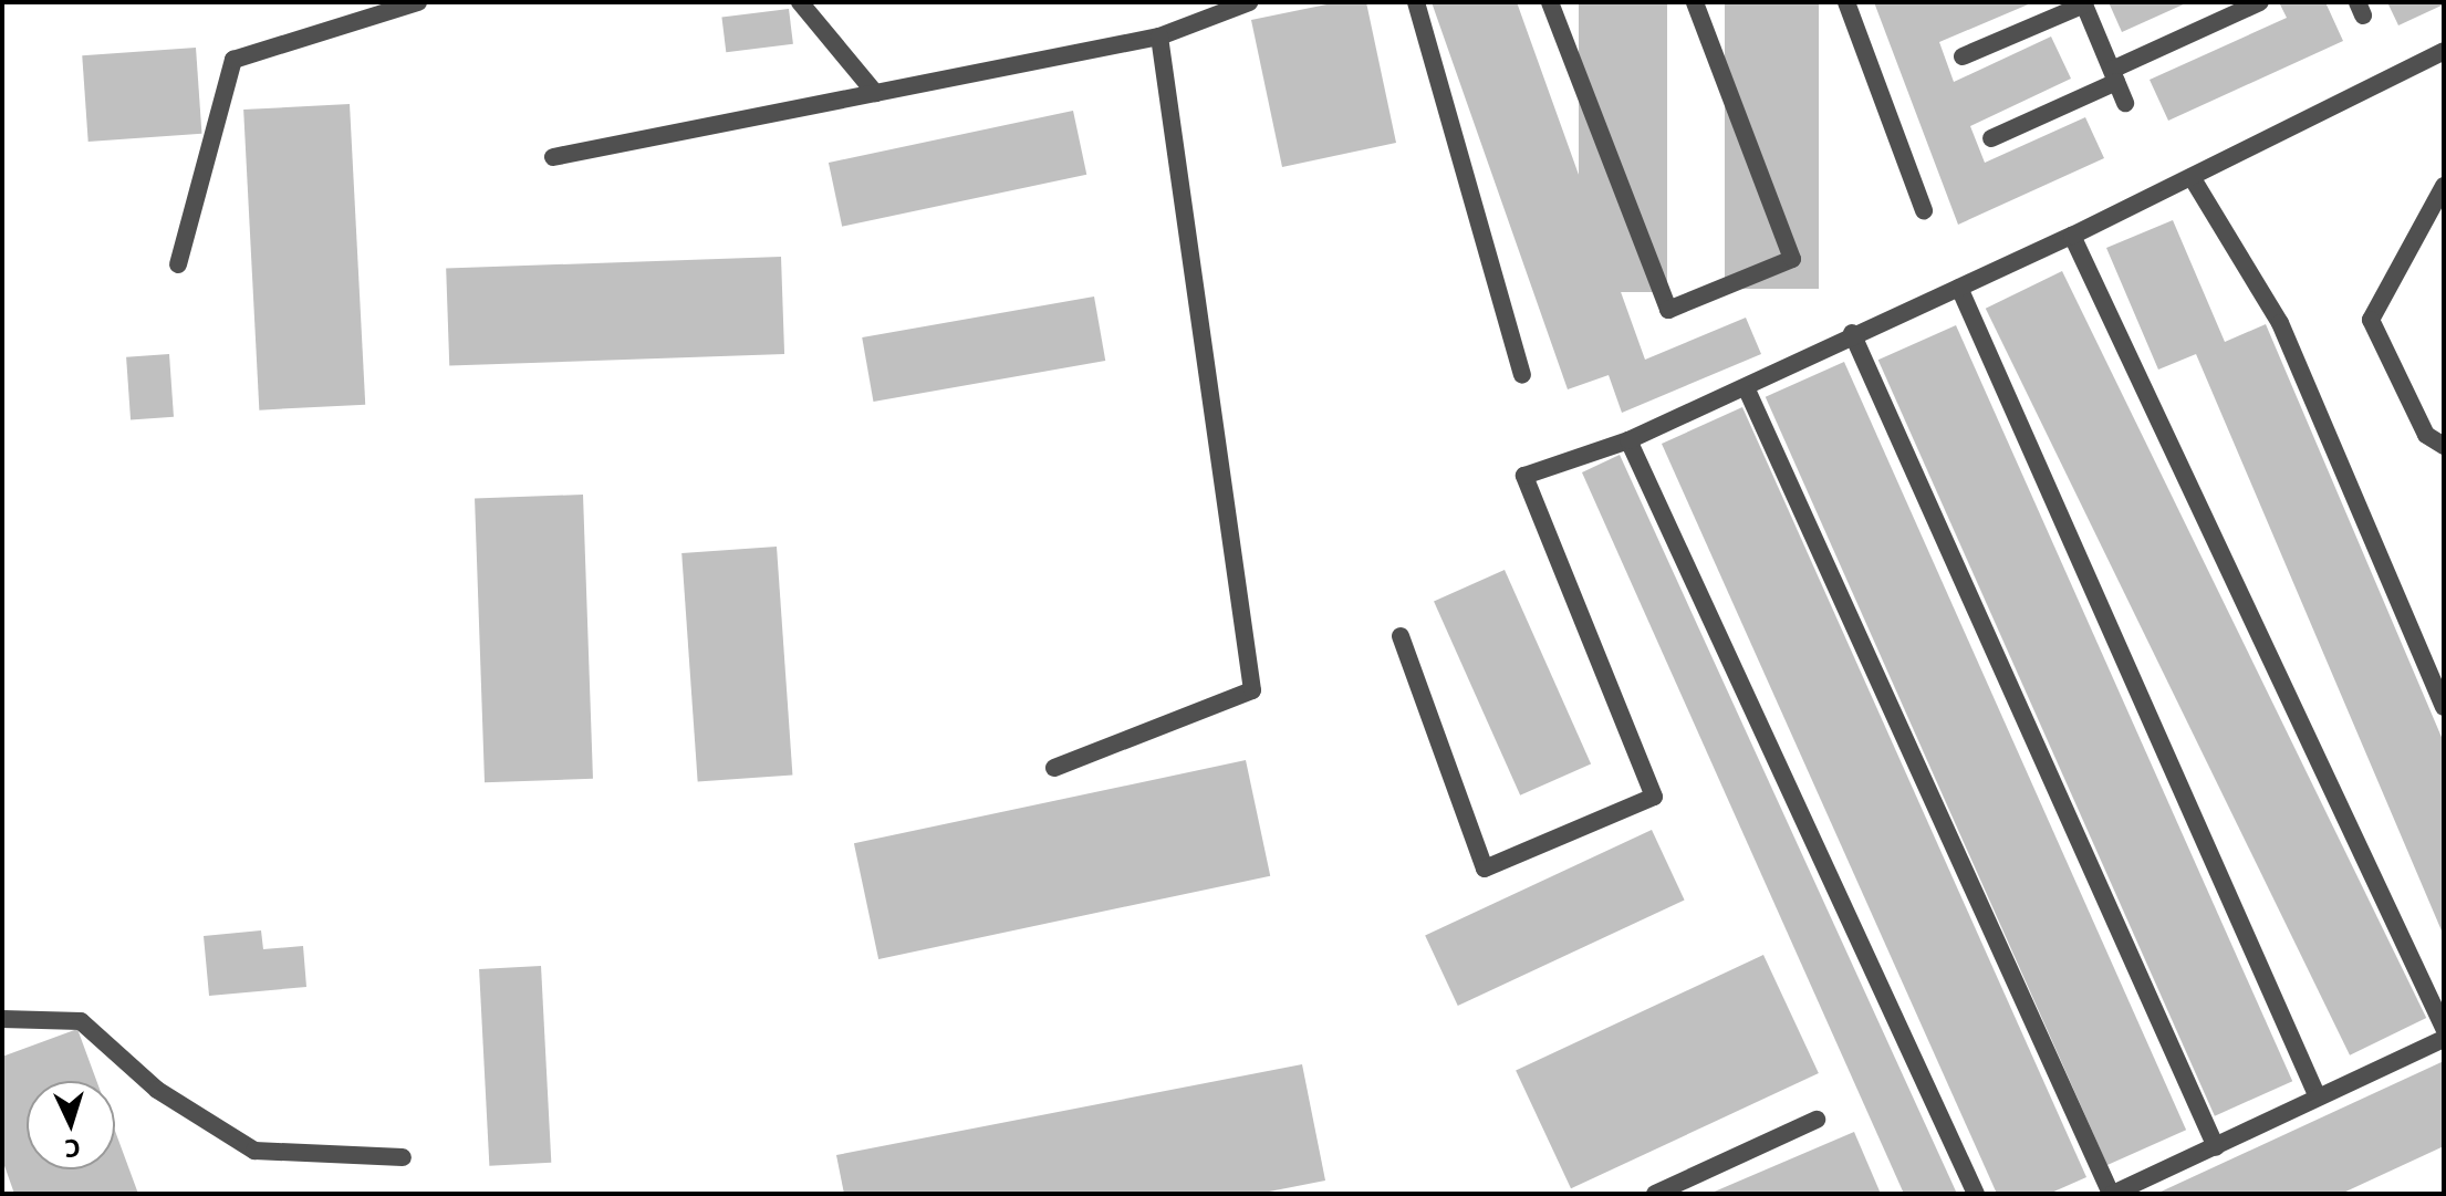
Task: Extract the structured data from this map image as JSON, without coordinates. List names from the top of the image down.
{
  "north": "bottom"
}
